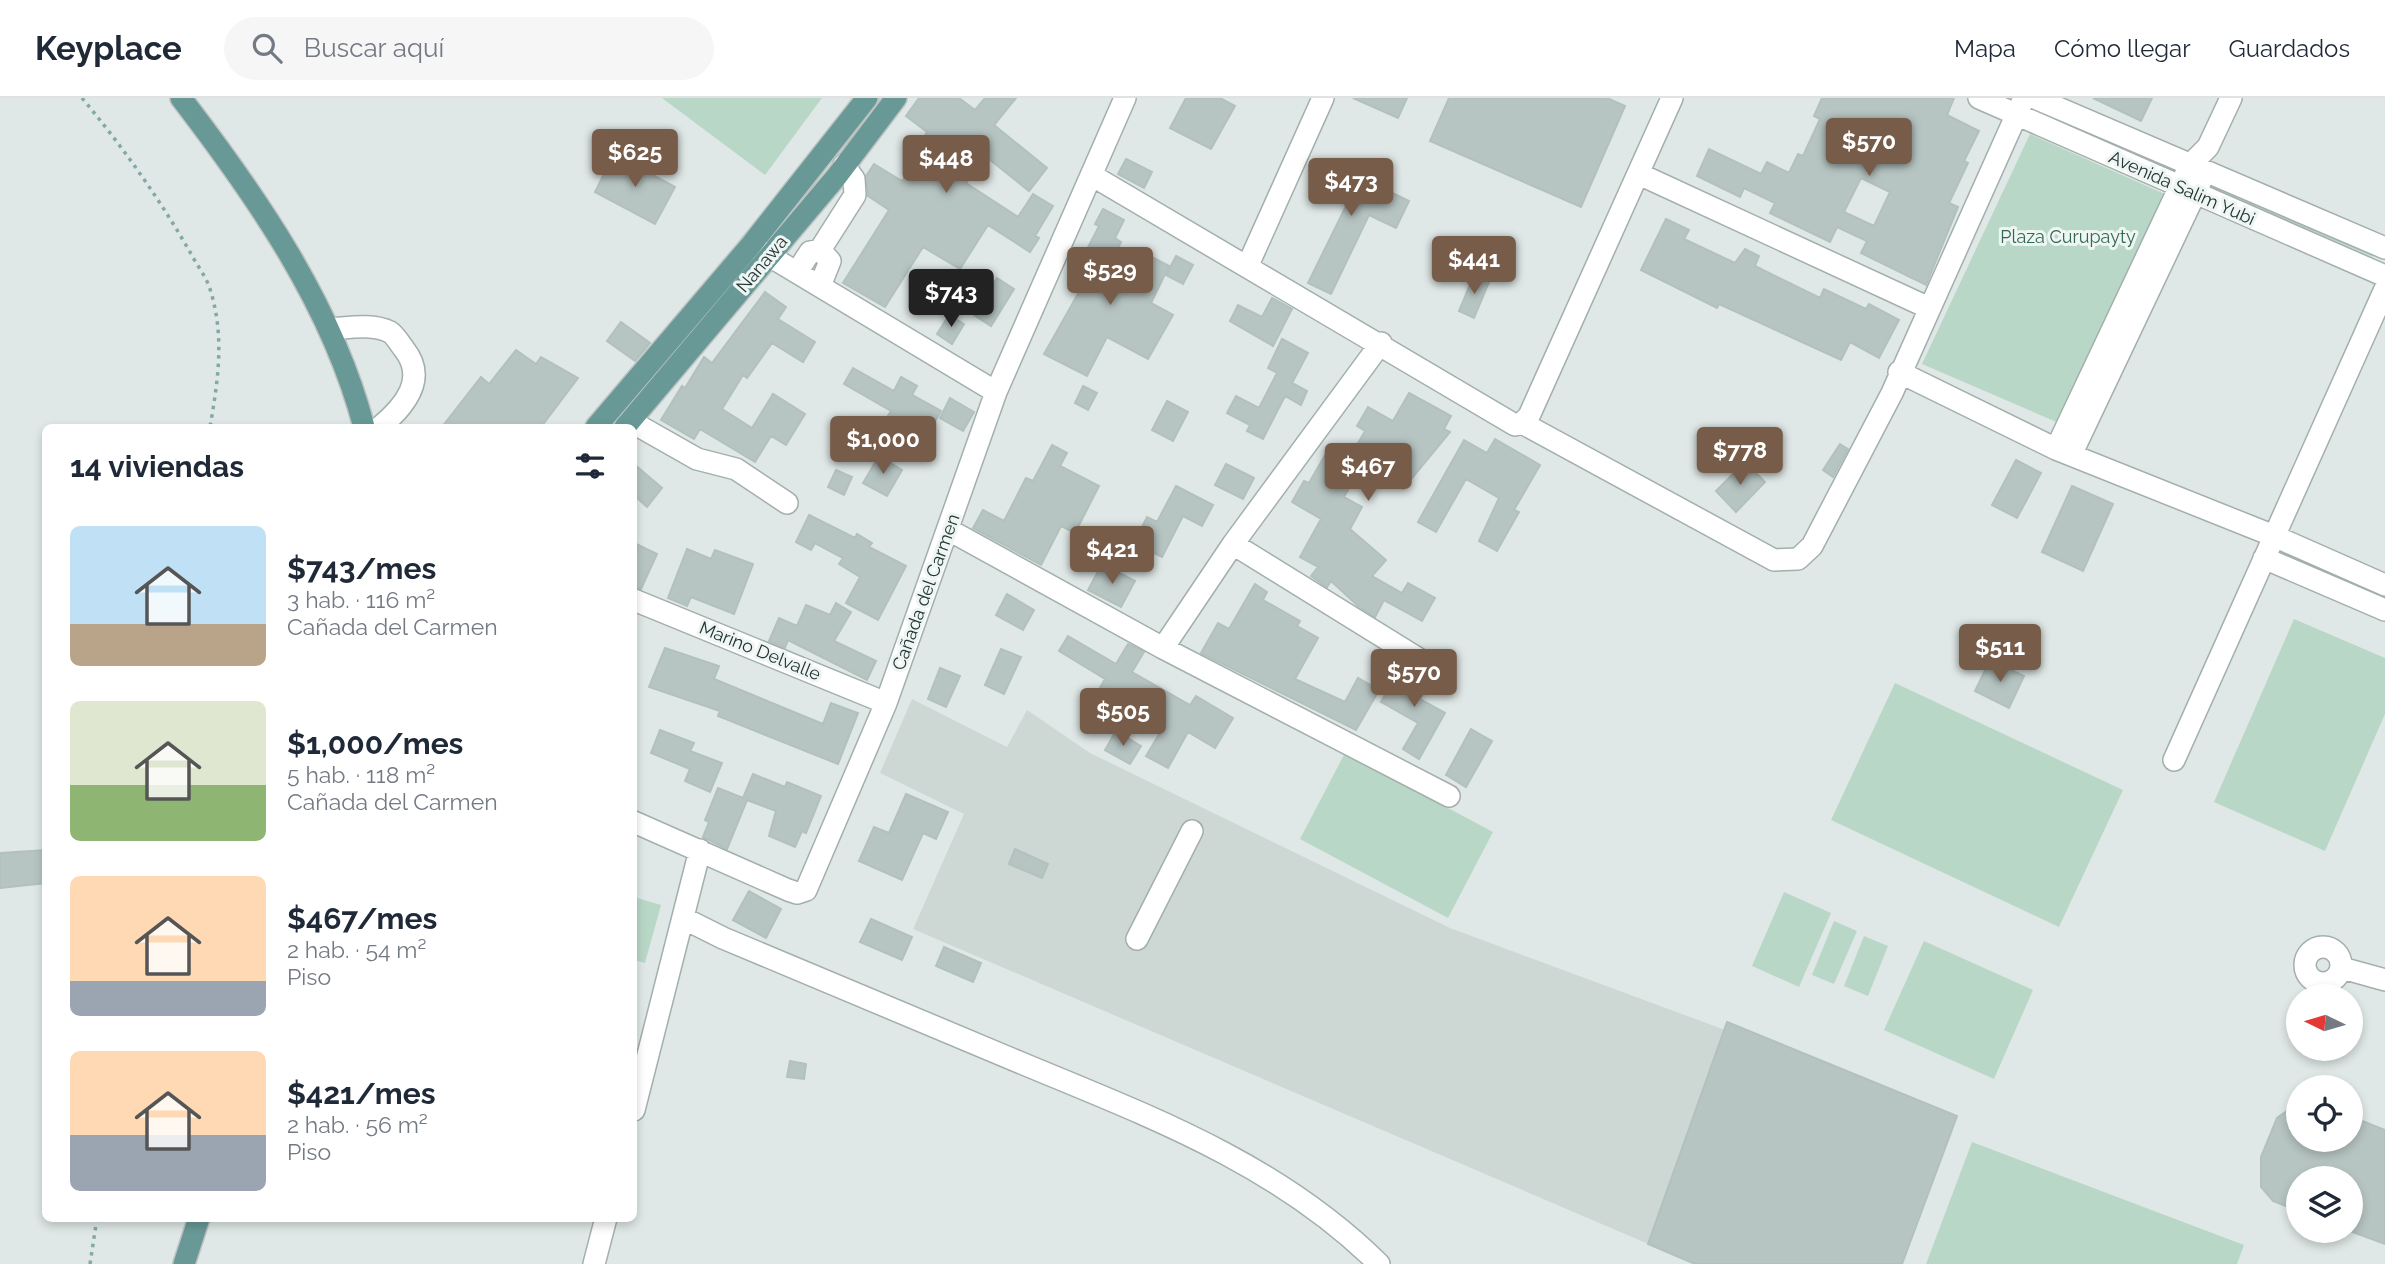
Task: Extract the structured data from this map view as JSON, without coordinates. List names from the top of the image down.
{
  "streets": {
    "main road": ["Nanawa"],
    "street": ["Avenida Salim Yubi", "Cañada del Carmen", "Marino Delvalle"]
  },
  "crossings": [
    ["Cañada del Carmen", "Marino Delvalle"]
  ],
  "parks": ["Plaza Curupayty"],
  "north": "left",
  "page": {
    "header": "Keyplace",
    "search": "Buscar aquí",
    "nav": ["Mapa", "Cómo llegar", "Guardados"],
    "price": [
      "$570",
      "$625",
      "$448",
      "$473",
      "$441",
      "$529",
      "$743",
      "$1,000",
      "$778",
      "$467",
      "$421",
      "$511",
      "$570",
      "$505"
    ],
    "heading": "14 viviendas",
    "list": [
      {
        "name": "$743/mes",
        "note": "3 hab. · 116 m² · Cañada del Carmen"
      },
      {
        "name": "$1,000/mes",
        "note": "5 hab. · 118 m² · Cañada del Carmen"
      },
      {
        "name": "$467/mes",
        "note": "2 hab. · 54 m² · Piso"
      },
      {
        "name": "$421/mes",
        "note": "2 hab. · 56 m² · Piso"
      }
    ]
  }
}
